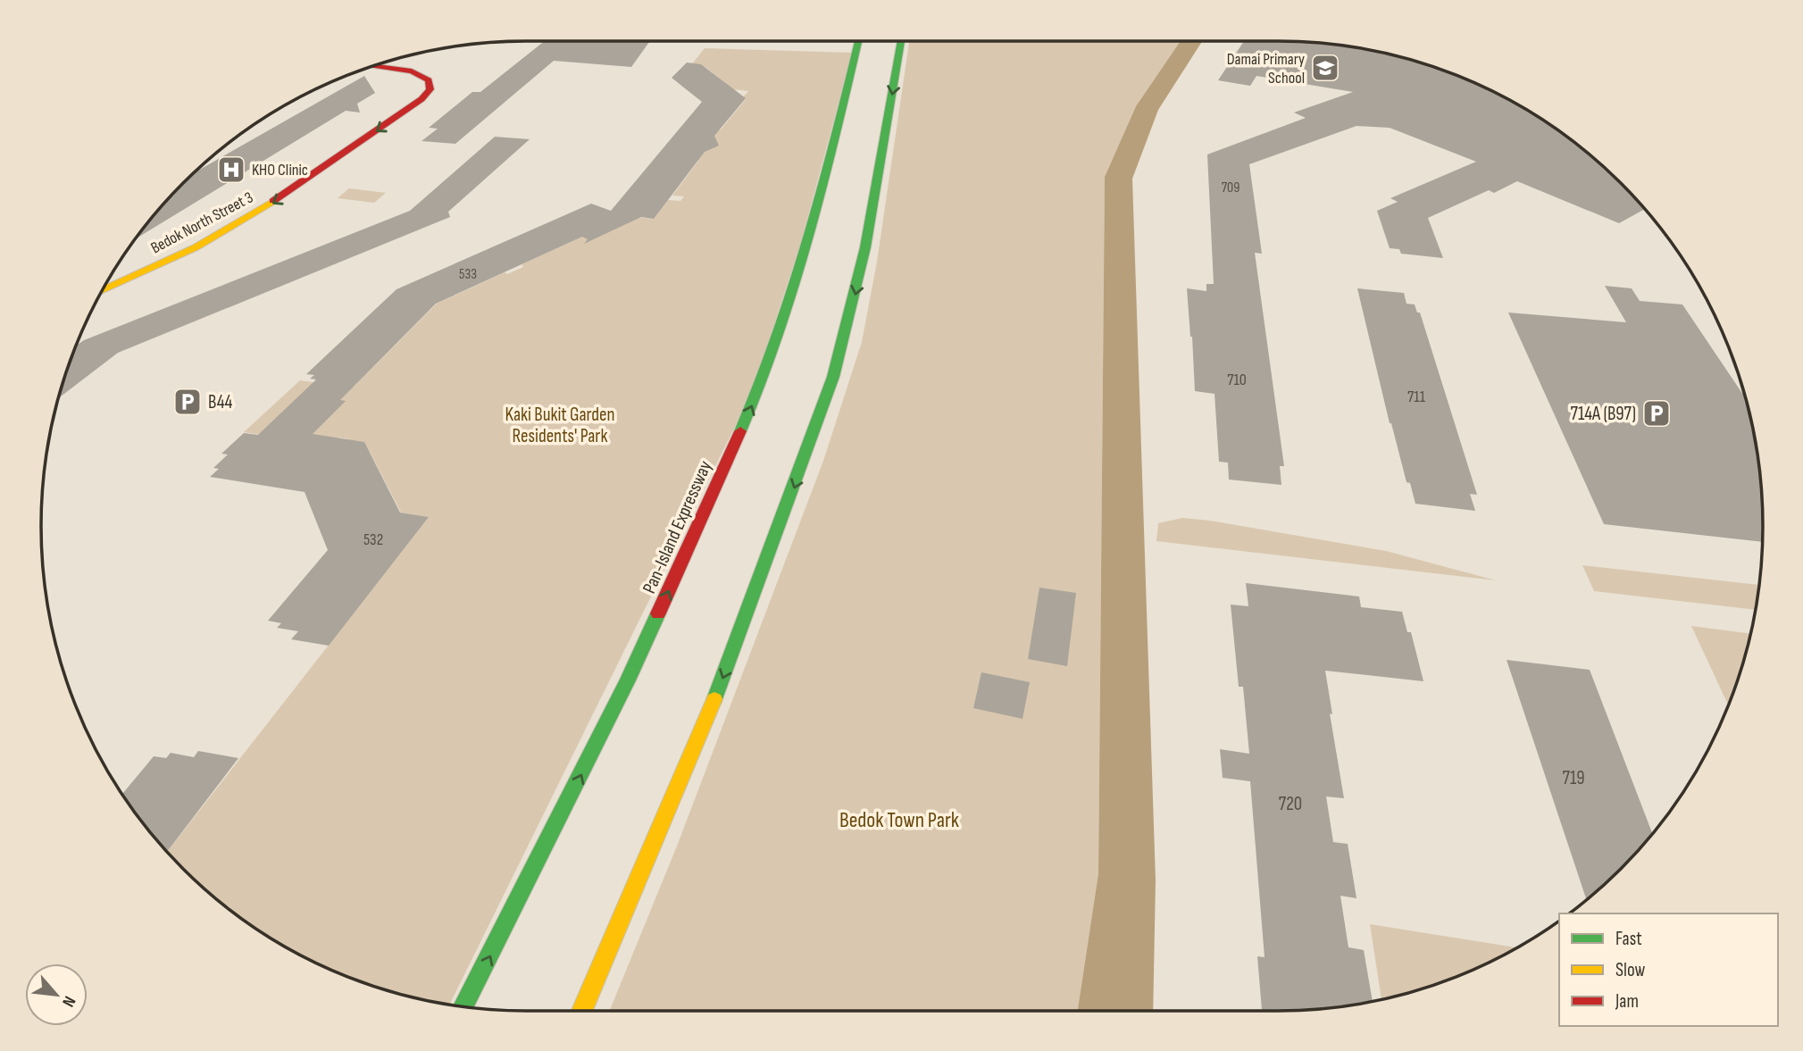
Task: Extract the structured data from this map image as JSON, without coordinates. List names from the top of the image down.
{
  "streets": {
    "main road": ["Bedok North Street 3", "Pan-Island Expressway"]
  },
  "parks": ["Kaki Bukit Garden Residents' Park", "Bedok Town Park"],
  "places": {
    "school or university": ["Damai Primary School"],
    "hospital": ["KHO Clinic"],
    "parking": ["B44", "714A (B97)"]
  },
  "house_numbers": [
    "709",
    "533",
    "710",
    "711",
    "532",
    "719",
    "720"
  ],
  "legend": ["Fast", "Slow", "Jam"],
  "north": "bottom right"
}
